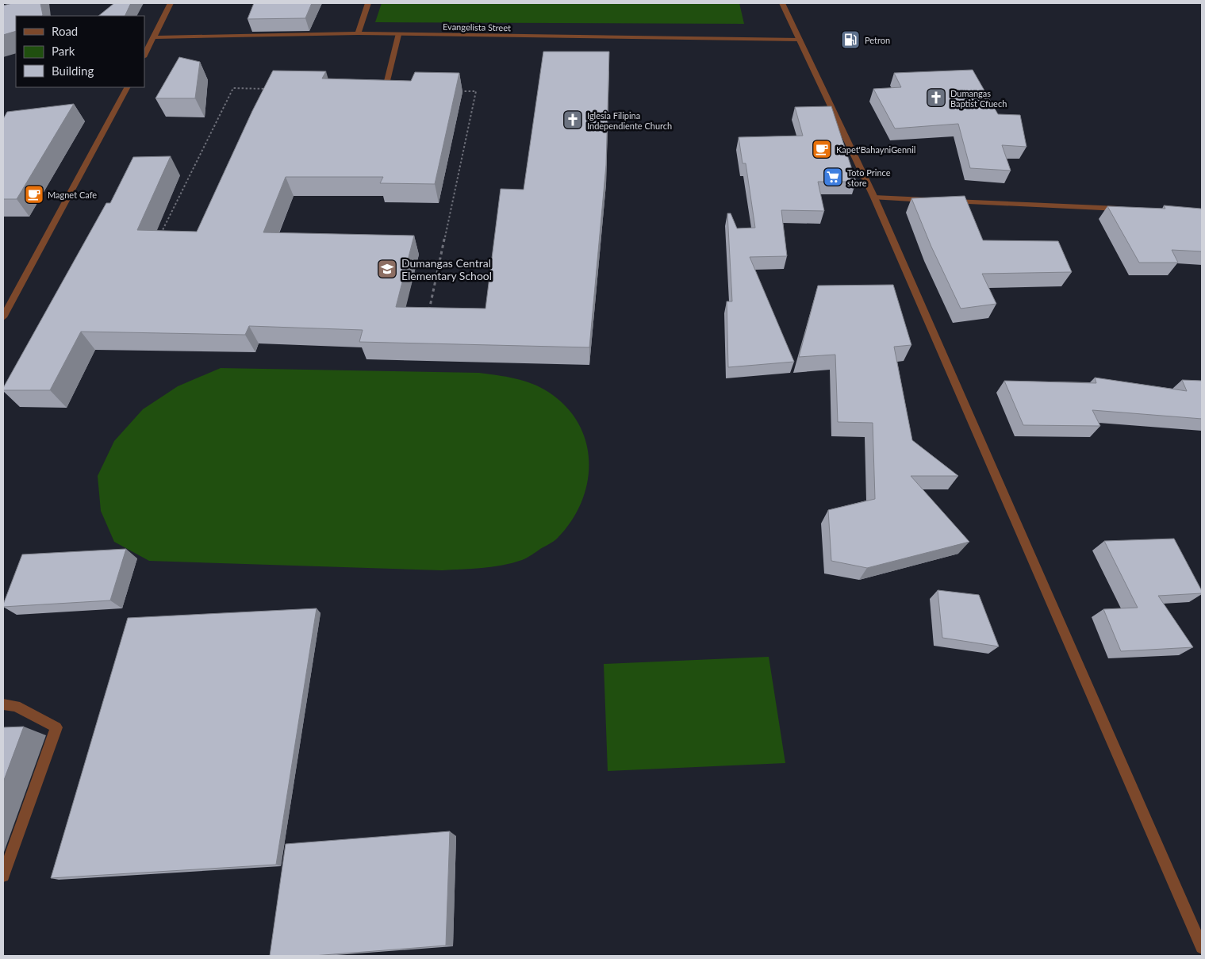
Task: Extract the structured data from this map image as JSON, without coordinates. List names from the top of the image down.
{
  "streets": {
    "street": ["Evangelista Street"]
  },
  "places": {
    "fuel station": ["Petron"],
    "church": ["Dumangas Baptist Cfuech", "Iglesia Filipina Independiente Church"],
    "cafe": ["Kapet'BahayniGennil", "Magnet Cafe"],
    "supermarket": ["Toto Prince store"],
    "school or university": ["Dumangas Central Elementary School"]
  },
  "legend": ["Road", "Park", "Building"]
}
